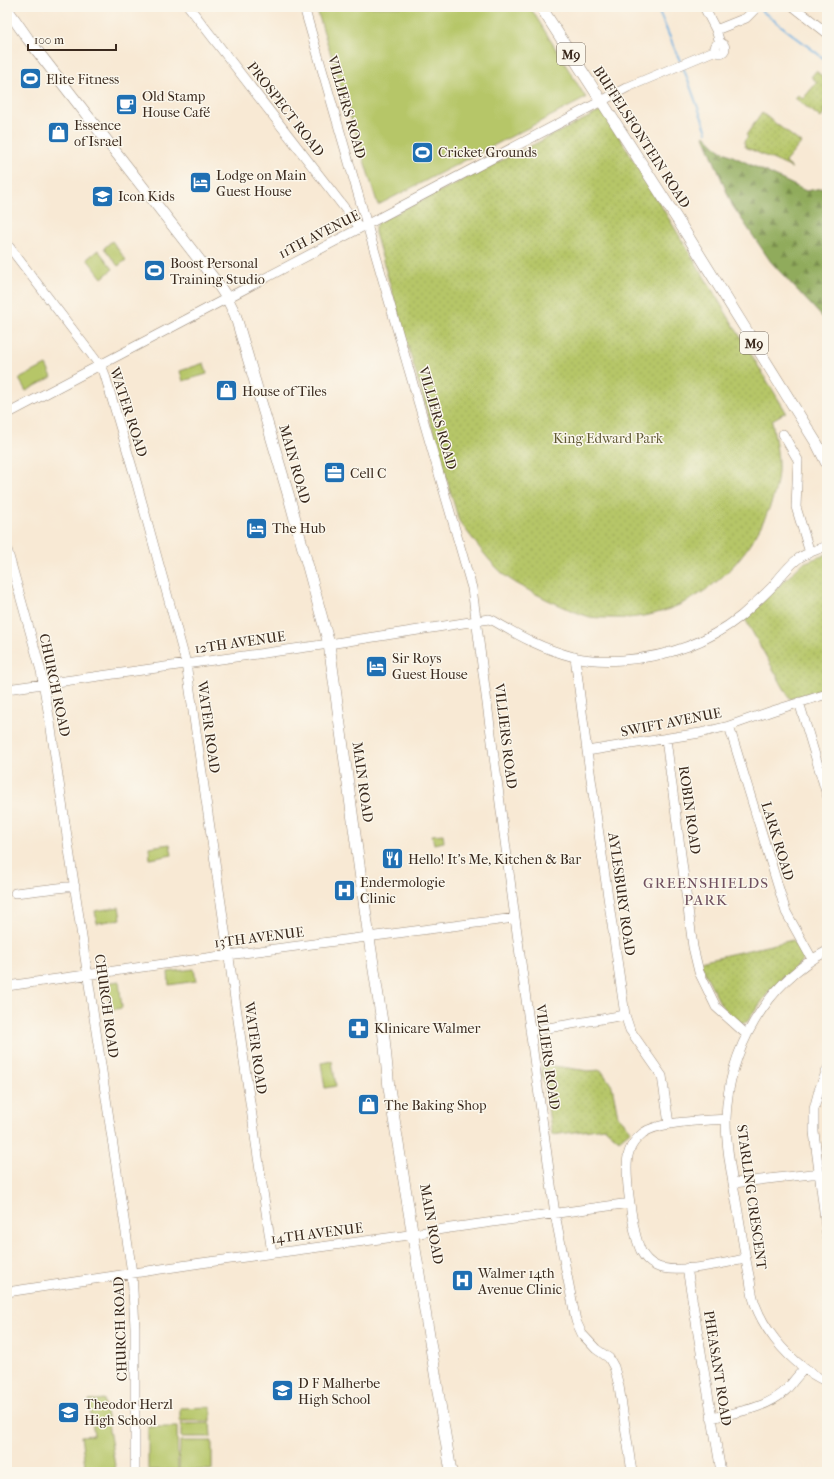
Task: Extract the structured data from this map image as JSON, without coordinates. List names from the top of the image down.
{
  "streets": {
    "main road": ["M9", "BUFFELSFONTEIN ROAD", "MAIN ROAD"],
    "street": [
      "VILLIERS ROAD",
      "PROSPECT ROAD",
      "11TH AVENUE",
      "WATER ROAD",
      "12TH AVENUE",
      "CHURCH ROAD",
      "SWIFT AVENUE",
      "ROBIN ROAD",
      "LARK ROAD",
      "AYLESBURY ROAD",
      "13TH AVENUE",
      "STARLING CRESCENT",
      "14TH AVENUE",
      "PHEASANT ROAD"
    ]
  },
  "crossings": [
    ["VILLIERS ROAD", "PROSPECT ROAD"],
    ["VILLIERS ROAD", "11TH AVENUE"],
    ["VILLIERS ROAD", "12TH AVENUE"],
    ["VILLIERS ROAD", "13TH AVENUE"],
    ["VILLIERS ROAD", "14TH AVENUE"],
    ["PROSPECT ROAD", "11TH AVENUE"],
    ["BUFFELSFONTEIN ROAD", "11TH AVENUE"],
    ["11TH AVENUE", "WATER ROAD"],
    ["11TH AVENUE", "MAIN ROAD"],
    ["WATER ROAD", "12TH AVENUE"],
    ["WATER ROAD", "13TH AVENUE"],
    ["WATER ROAD", "14TH AVENUE"],
    ["MAIN ROAD", "12TH AVENUE"],
    ["MAIN ROAD", "13TH AVENUE"],
    ["MAIN ROAD", "14TH AVENUE"],
    ["12TH AVENUE", "CHURCH ROAD"],
    ["12TH AVENUE", "AYLESBURY ROAD"],
    ["CHURCH ROAD", "13TH AVENUE"],
    ["CHURCH ROAD", "14TH AVENUE"],
    ["SWIFT AVENUE", "ROBIN ROAD"],
    ["SWIFT AVENUE", "LARK ROAD"],
    ["SWIFT AVENUE", "AYLESBURY ROAD"],
    ["ROBIN ROAD", "STARLING CRESCENT"],
    ["LARK ROAD", "STARLING CRESCENT"]
  ],
  "districts": ["GREENSHIELDS PARK"],
  "parks": ["King Edward Park"],
  "places": {
    "sports": ["Elite Fitness", "Cricket Grounds", "Boost Personal Training Studio"],
    "cafe": ["Old Stamp House Café"],
    "shop": ["Essence of Israel", "House of Tiles", "The Baking Shop"],
    "hotel": ["Lodge on Main Guest House", "The Hub", "Sir Roys Guest House"],
    "school or university": ["Icon Kids", "D F Malherbe High School", "Theodor Herzl High School"],
    "office": ["Cell C"],
    "restaurant": ["Hello! It's Me, Kitchen & Bar"],
    "hospital": ["Endermologie Clinic", "Walmer 14th Avenue Clinic"],
    "pharmacy": ["Klinicare Walmer"]
  },
  "scale_bar": "100 m"
}
